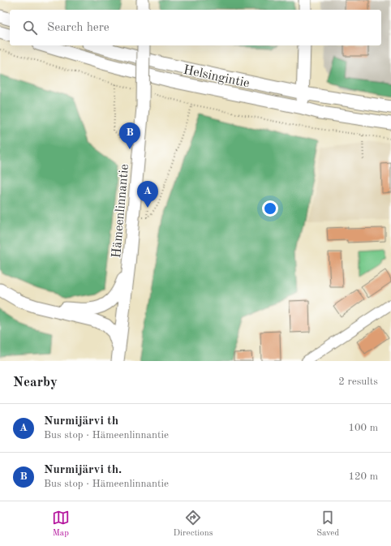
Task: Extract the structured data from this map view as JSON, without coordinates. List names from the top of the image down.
{
  "streets": {
    "main road": ["Helsingintie", "Hämeenlinnantie"]
  },
  "page": {
    "search": "Search here",
    "pins": ["B", "A"],
    "heading": ["Nearby", "2 results"],
    "list": [
      {
        "mark": "A",
        "name": "Nurmijärvi th",
        "note": "Bus stop · Hämeenlinnantie",
        "value": "100 m"
      },
      {
        "mark": "B",
        "name": "Nurmijärvi th.",
        "note": "Bus stop · Hämeenlinnantie",
        "value": "120 m"
      }
    ],
    "nav": ["Map", "Directions", "Saved"]
  }
}
